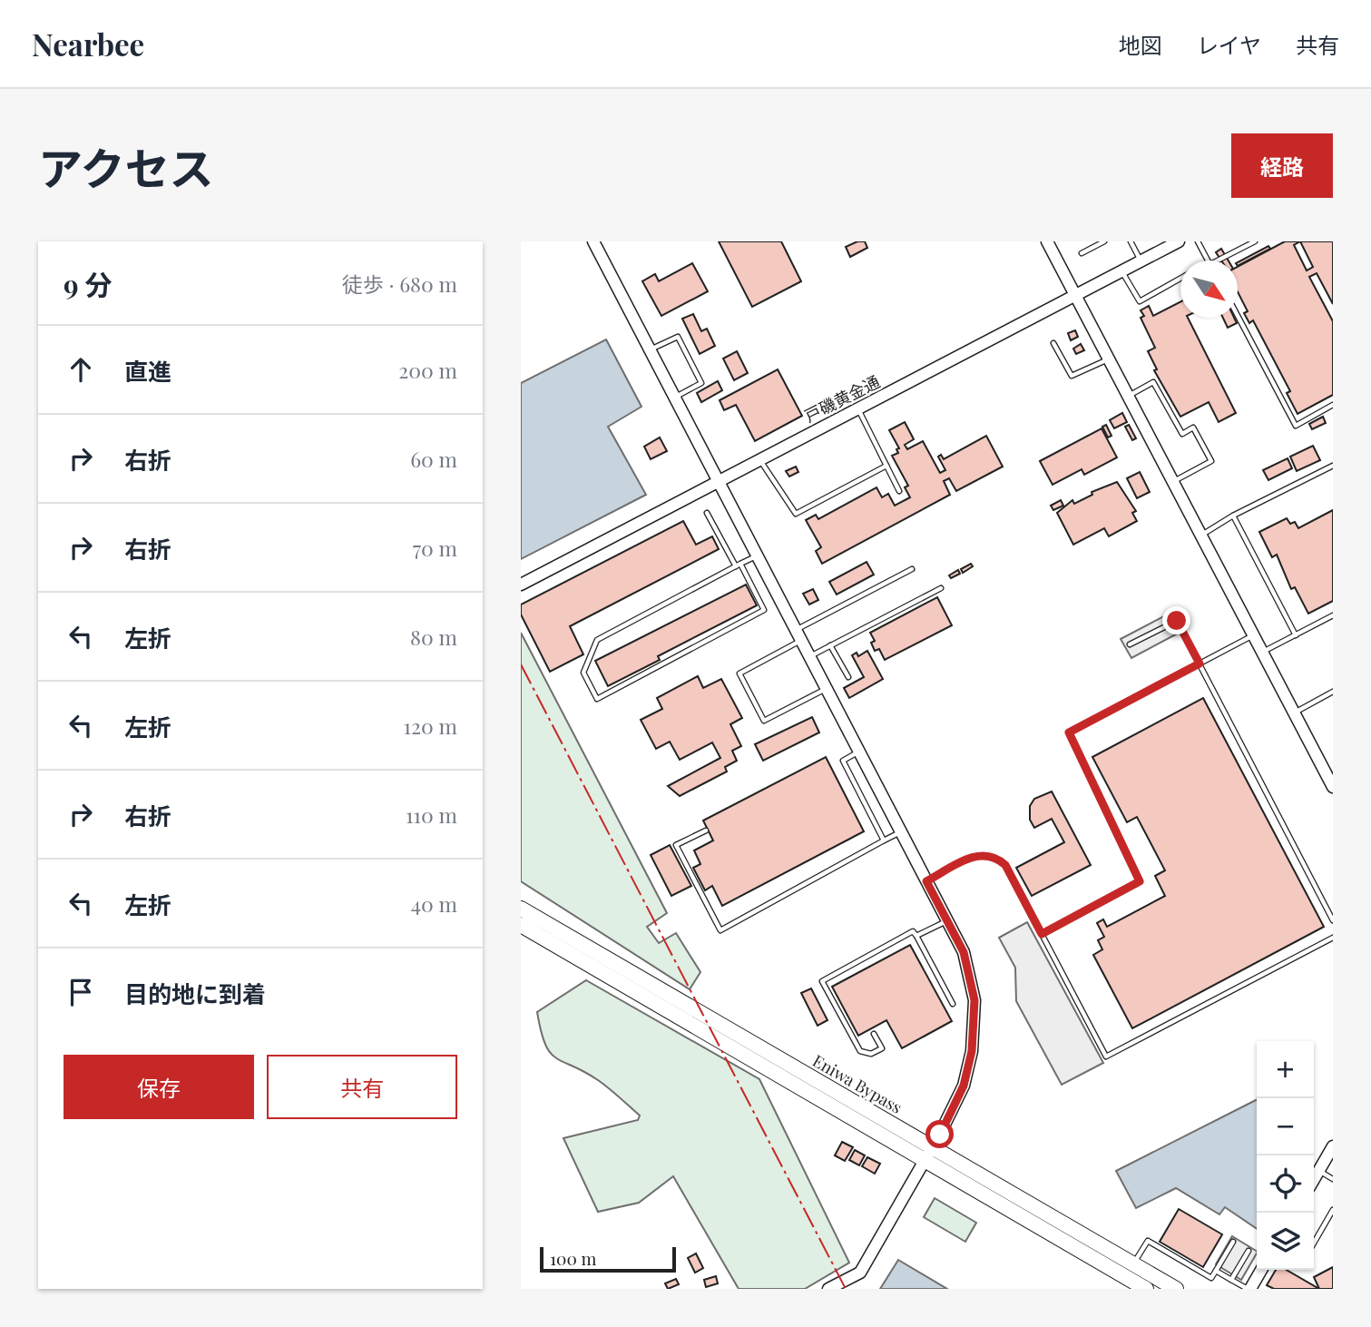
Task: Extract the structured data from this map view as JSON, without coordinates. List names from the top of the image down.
{
  "streets": {
    "highway": ["Eniwa Bypass"],
    "street": ["戸磯黄金通"]
  },
  "scale_bar": "100 m",
  "north": "bottom right",
  "page": {
    "header": "Nearbee",
    "nav": ["地図", "レイヤ", "共有"],
    "title": "アクセス",
    "buttons": [
      "経路",
      ["保存", "共有"]
    ],
    "heading": ["9 分", "徒歩 · 680 m"],
    "list": [
      ["直進", "200 m"],
      ["右折", "60 m"],
      ["右折", "70 m"],
      ["左折", "80 m"],
      ["左折", "120 m"],
      ["右折", "110 m"],
      ["左折", "40 m"],
      "目的地に到着"
    ],
    "map_buttons": ["+", "−"],
    "scale": "100 m"
  }
}
